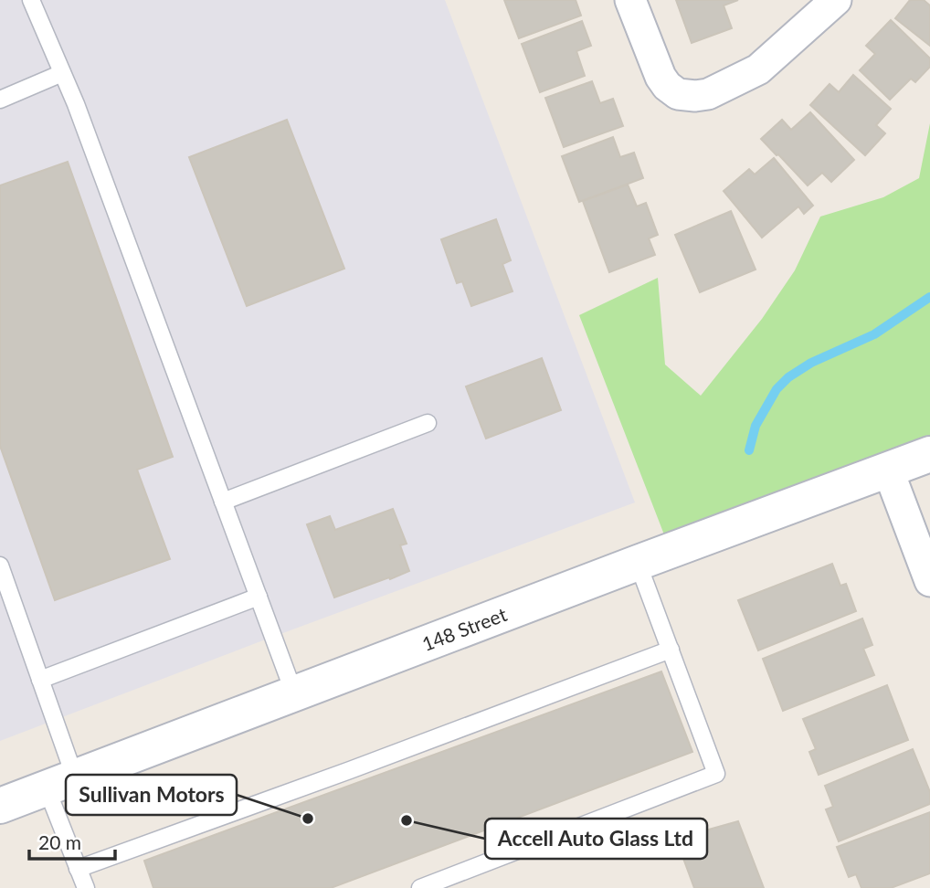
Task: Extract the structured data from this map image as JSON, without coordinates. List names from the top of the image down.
{
  "streets": {
    "main road": ["148 Street"]
  },
  "places": ["Sullivan Motors", "Accell Auto Glass Ltd"],
  "scale_bar": "20 m"
}
